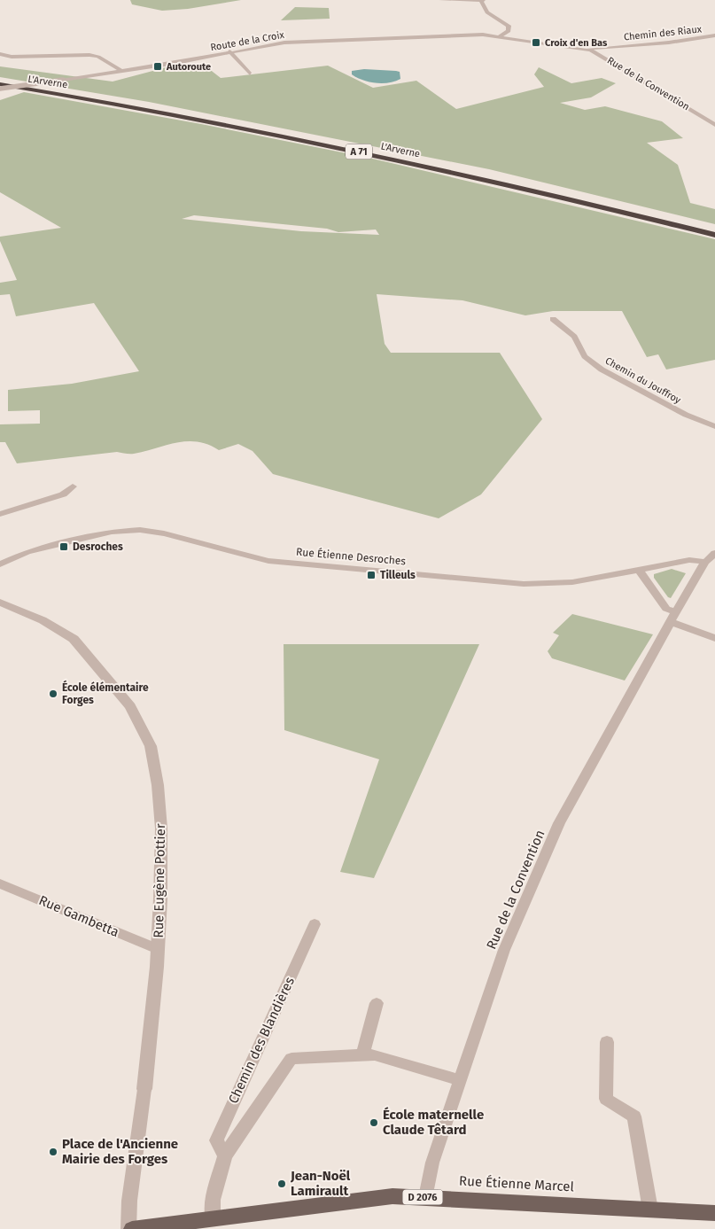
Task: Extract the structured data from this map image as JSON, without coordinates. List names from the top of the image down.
{
  "streets": {
    "highway": ["L'Arverne", "A 71"],
    "main road": ["Rue Étienne Marcel", "D 2076"],
    "street": [
      "Chemin des Riaux",
      "Route de la Croix",
      "Rue de la Convention",
      "Chemin du Jouffroy",
      "Rue Étienne Desroches",
      "Rue Eugène Pottier",
      "Rue Gambetta",
      "Chemin des Blandières"
    ]
  },
  "crossings": [
    ["Chemin des Riaux", "Rue de la Convention"],
    ["Route de la Croix", "Rue de la Convention"],
    ["Rue de la Convention", "Rue Étienne Desroches"],
    ["Rue de la Convention", "Rue Étienne Marcel"],
    ["Rue Eugène Pottier", "Rue Gambetta"]
  ],
  "places": {
    "transit": [
      "Croix d'en Bas",
      "Autoroute",
      "Desroches",
      "Tilleuls"
    ],
    "other": [
      "École élémentaire Forges",
      "École maternelle Claude Têtard",
      "Place de l'Ancienne Mairie des Forges",
      "Jean-Noël Lamirault"
    ]
  }
}
